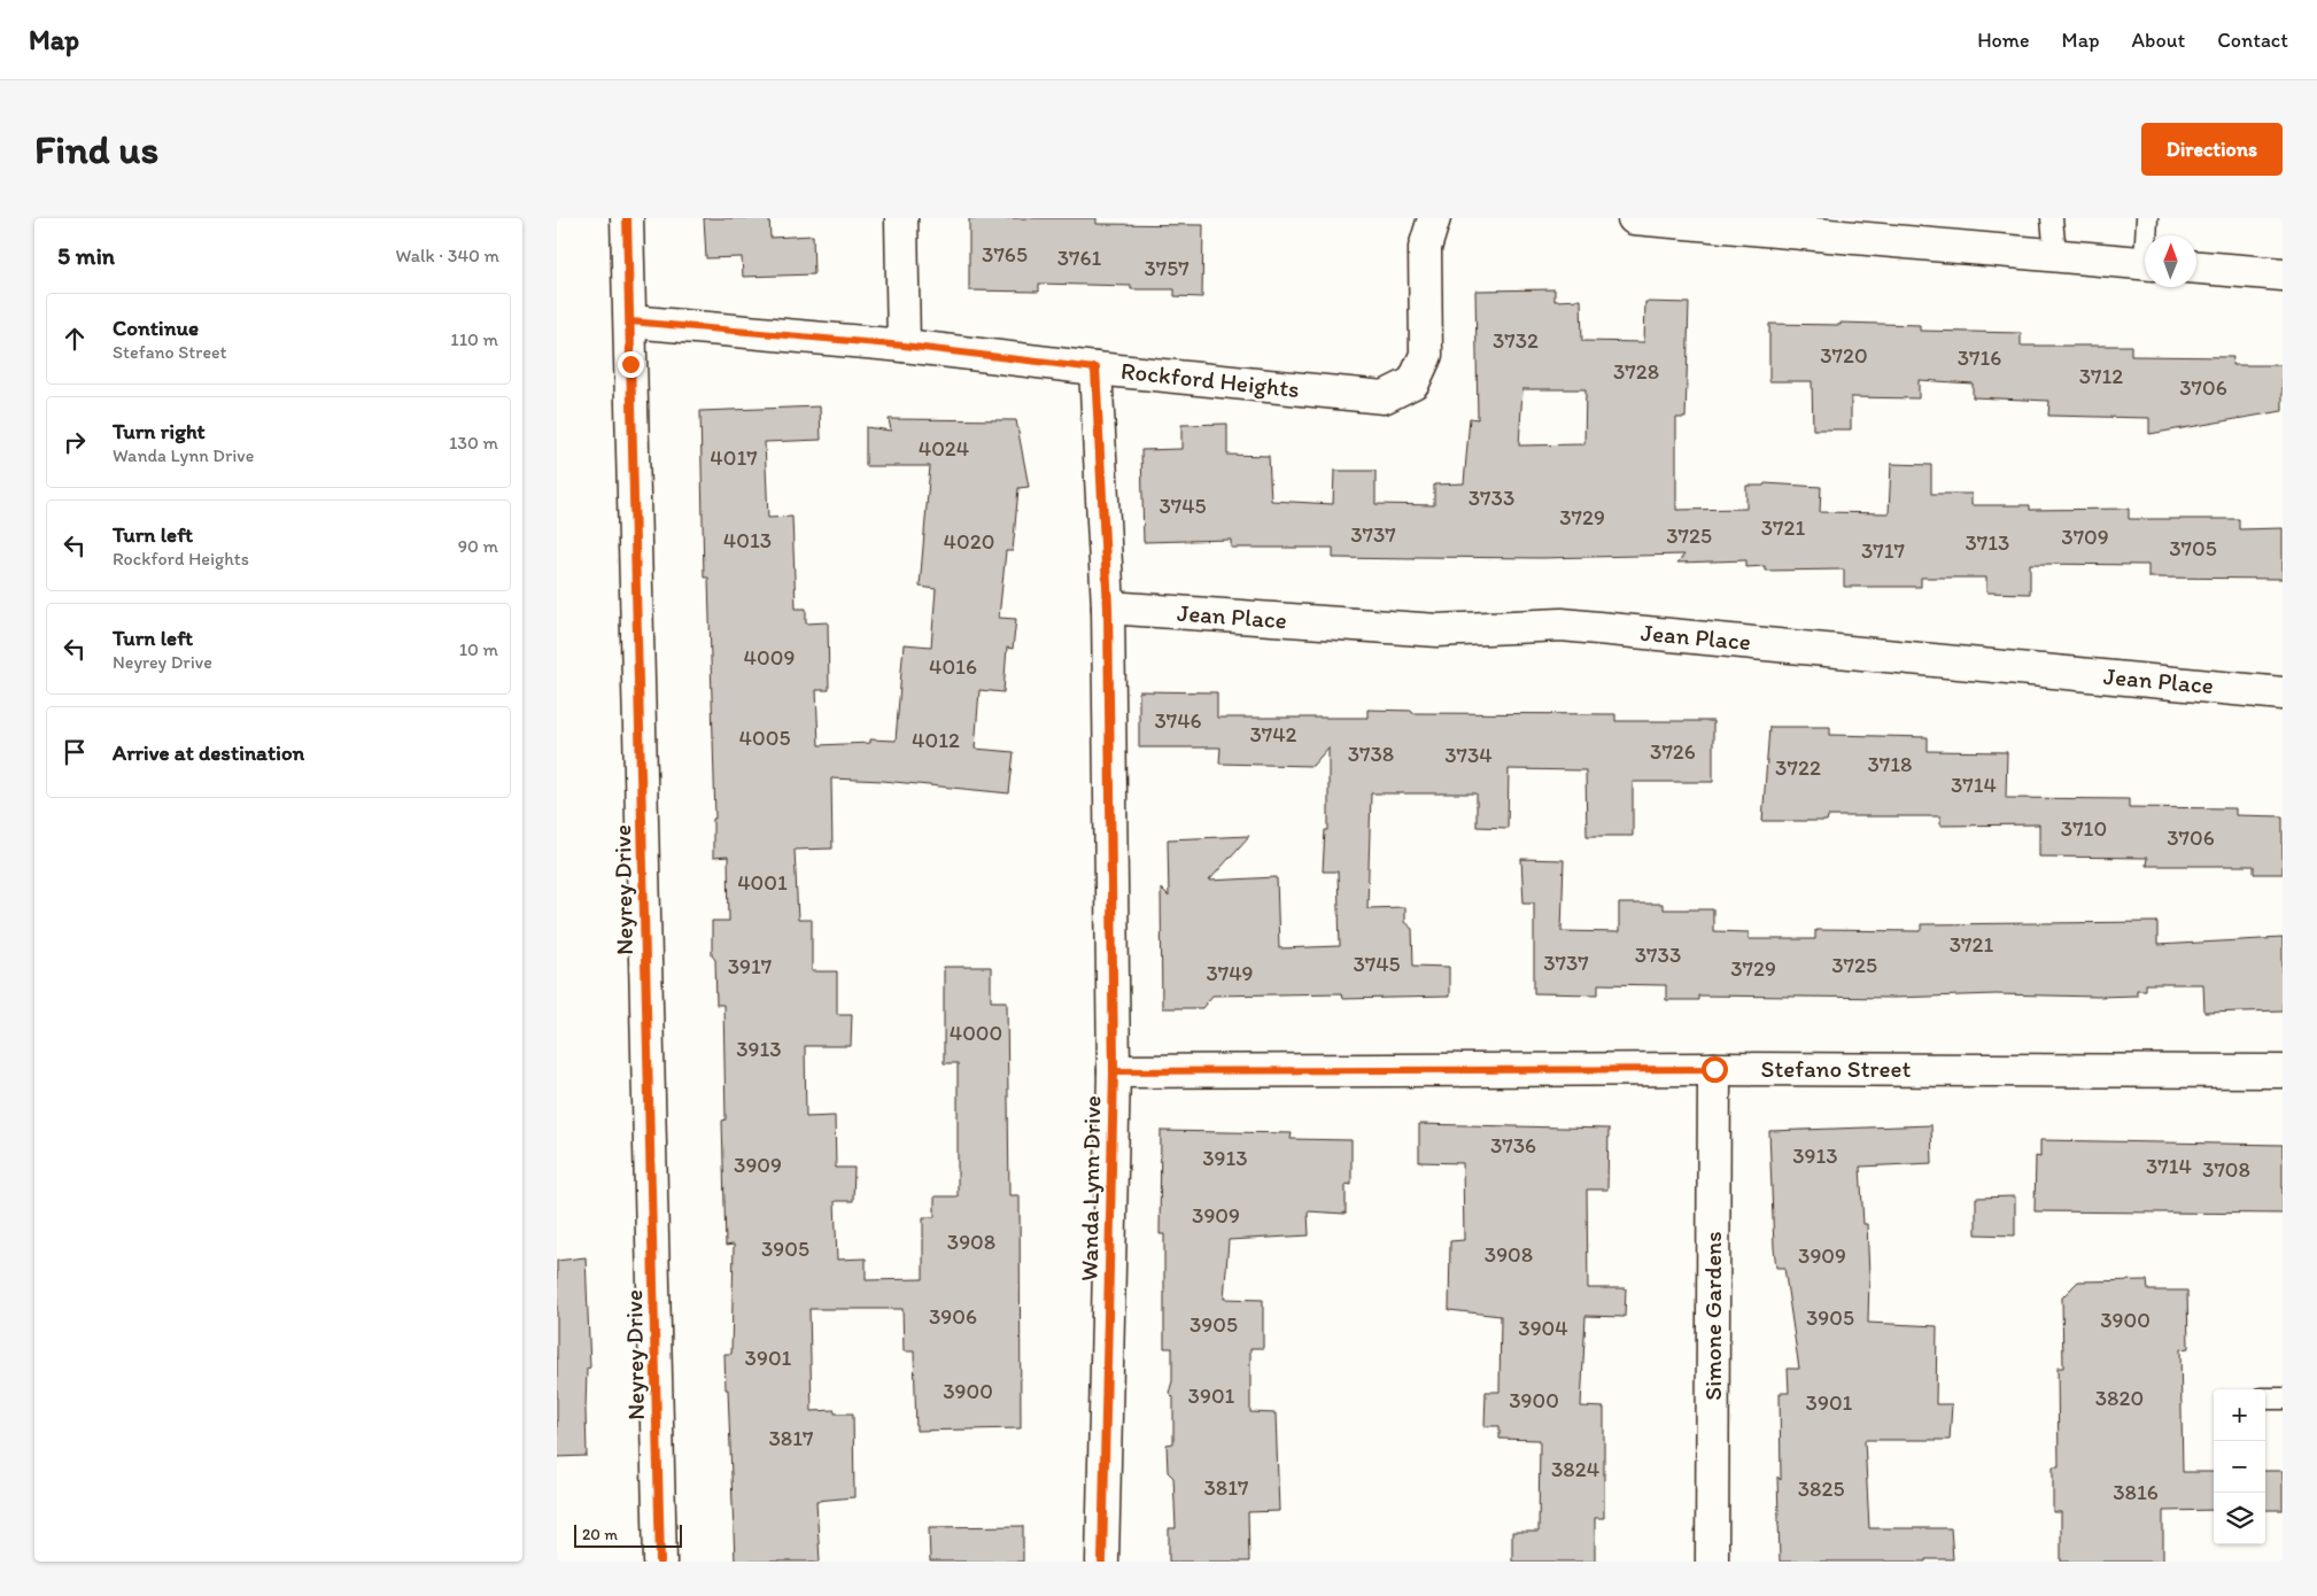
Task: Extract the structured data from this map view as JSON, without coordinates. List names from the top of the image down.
{
  "streets": {
    "street": [
      "Rockford Heights",
      "Jean Place",
      "Neyrey Drive",
      "Stefano Street",
      "Wanda Lynn Drive",
      "Simone Gardens"
    ]
  },
  "crossings": [
    ["Rockford Heights", "Neyrey Drive"],
    ["Rockford Heights", "Wanda Lynn Drive"],
    ["Jean Place", "Wanda Lynn Drive"],
    ["Stefano Street", "Wanda Lynn Drive"],
    ["Stefano Street", "Simone Gardens"]
  ],
  "house_numbers": [
    "3765",
    "3761",
    "3757",
    "3732",
    "3720",
    "3716",
    "3728",
    "3712",
    "3706",
    "4024",
    "4017",
    "3733",
    "3745",
    "3729",
    "3721",
    "3737",
    "3725",
    "3709",
    "4013",
    "4020",
    "3713",
    "3705",
    "3717",
    "4009",
    "4016",
    "3746",
    "3742",
    "4005",
    "4012",
    "3726",
    "3738",
    "3734",
    "3718",
    "3722",
    "3714",
    "3710",
    "3706",
    "4001",
    "3721",
    "3733",
    "3737",
    "3745",
    "3725",
    "3917",
    "3729",
    "3749",
    "4000",
    "3913",
    "3736",
    "3913",
    "3913",
    "3909",
    "3714",
    "3708",
    "3909",
    "3908",
    "3905",
    "3908",
    "3909",
    "3906",
    "3905",
    "3900",
    "3905",
    "3904",
    "3901",
    "3900",
    "3901",
    "3820",
    "3900",
    "3901",
    "3817",
    "3824",
    "3817",
    "3825",
    "3816"
  ],
  "scale_bar": "20 m",
  "north": "top",
  "page": {
    "header": "Map",
    "nav": [
      "Home",
      "Map",
      "About",
      "Contact"
    ],
    "buttons": "Directions",
    "title": "Find us",
    "heading": ["5 min", "Walk · 340 m"],
    "list": [
      ["Continue", "Stefano Street", "110 m"],
      ["Turn right", "Wanda Lynn Drive", "130 m"],
      ["Turn left", "Rockford Heights", "90 m"],
      ["Turn left", "Neyrey Drive", "10 m"],
      "Arrive at destination"
    ],
    "map_buttons": ["+", "−"],
    "scale": "20 m"
  }
}
